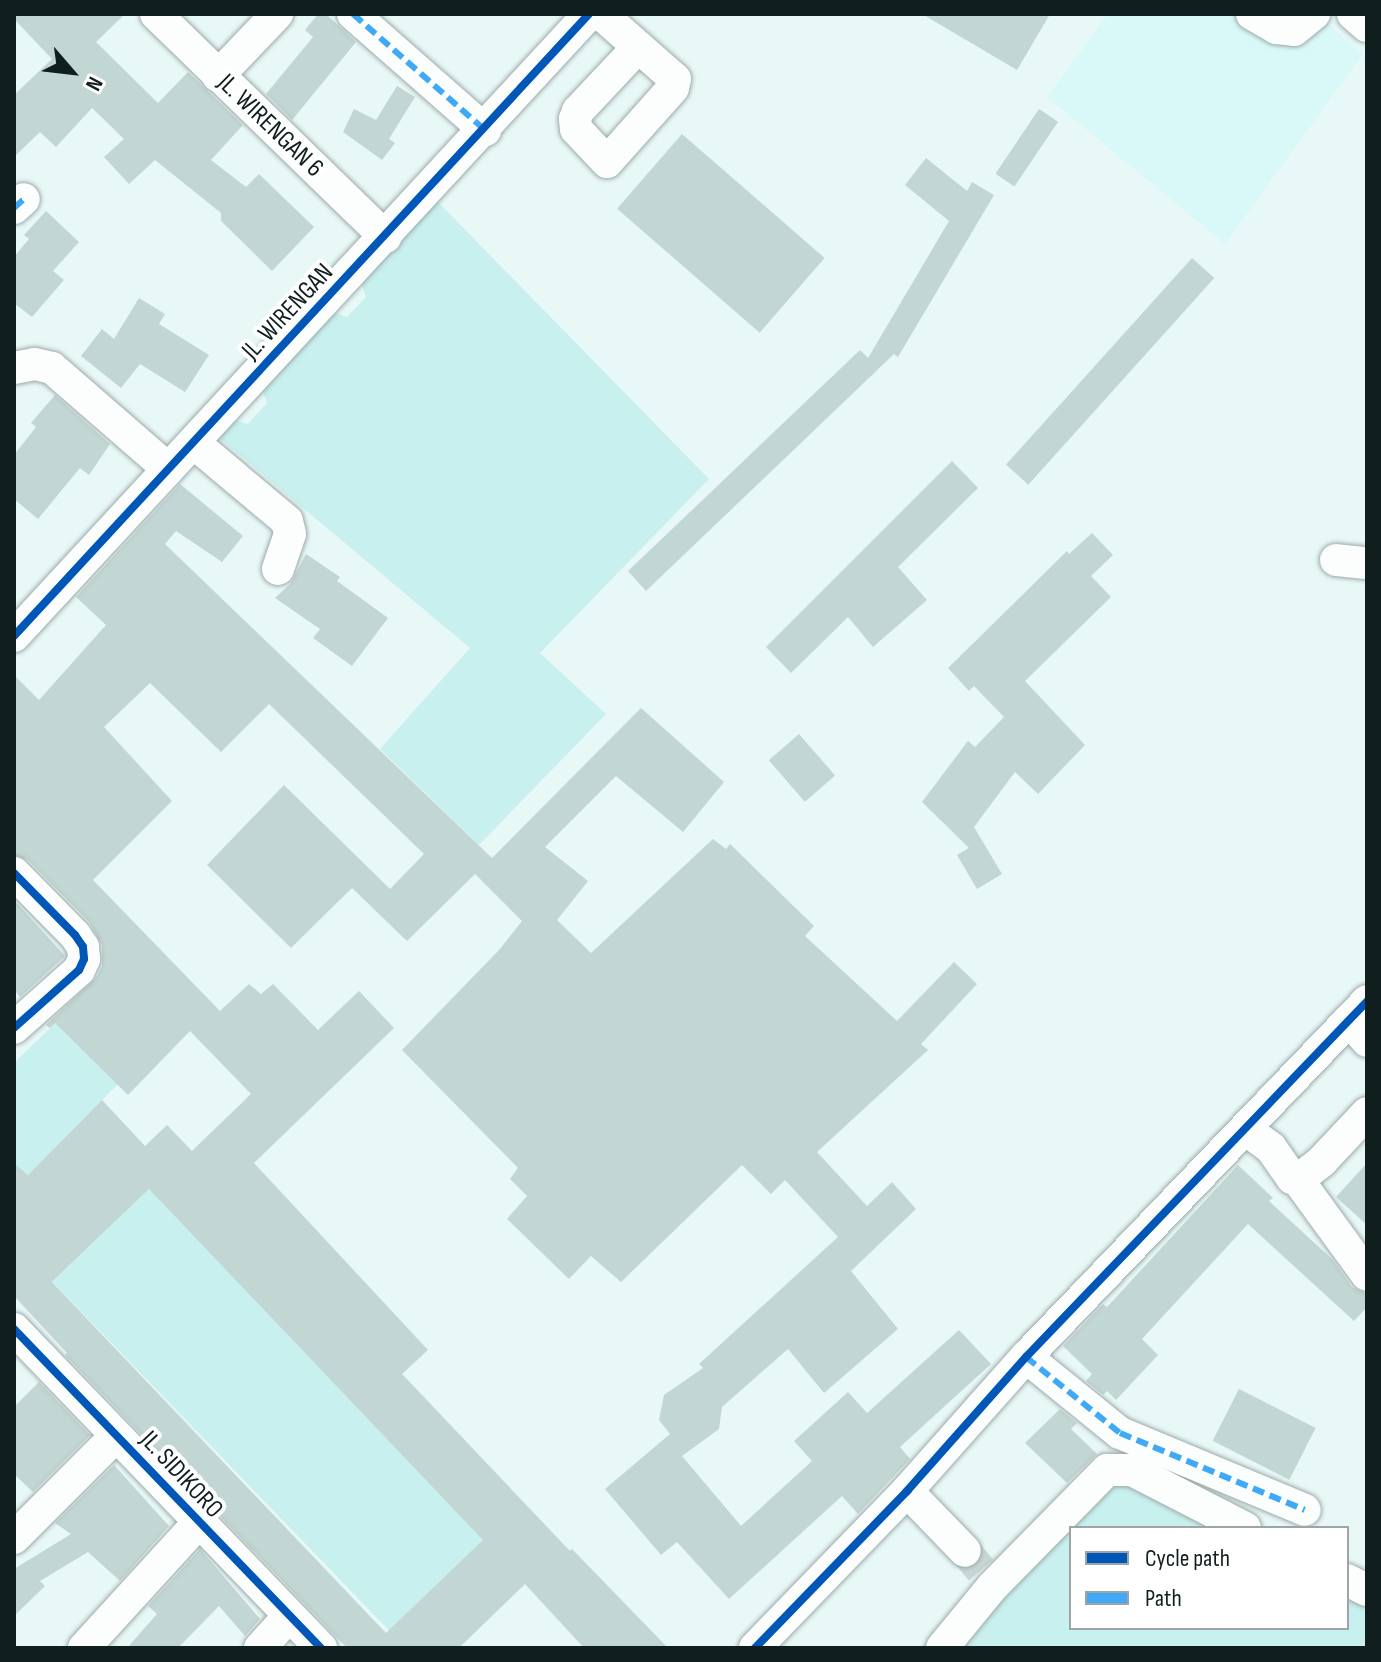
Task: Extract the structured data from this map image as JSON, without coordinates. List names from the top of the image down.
{
  "streets": {
    "street": ["JL. WIRENGAN 6", "JL. WIRENGAN", "JL. SIDIKORO"]
  },
  "crossings": [
    ["JL. WIRENGAN 6", "JL. WIRENGAN"]
  ],
  "legend": ["Cycle path", "Path"],
  "north": "bottom right"
}
